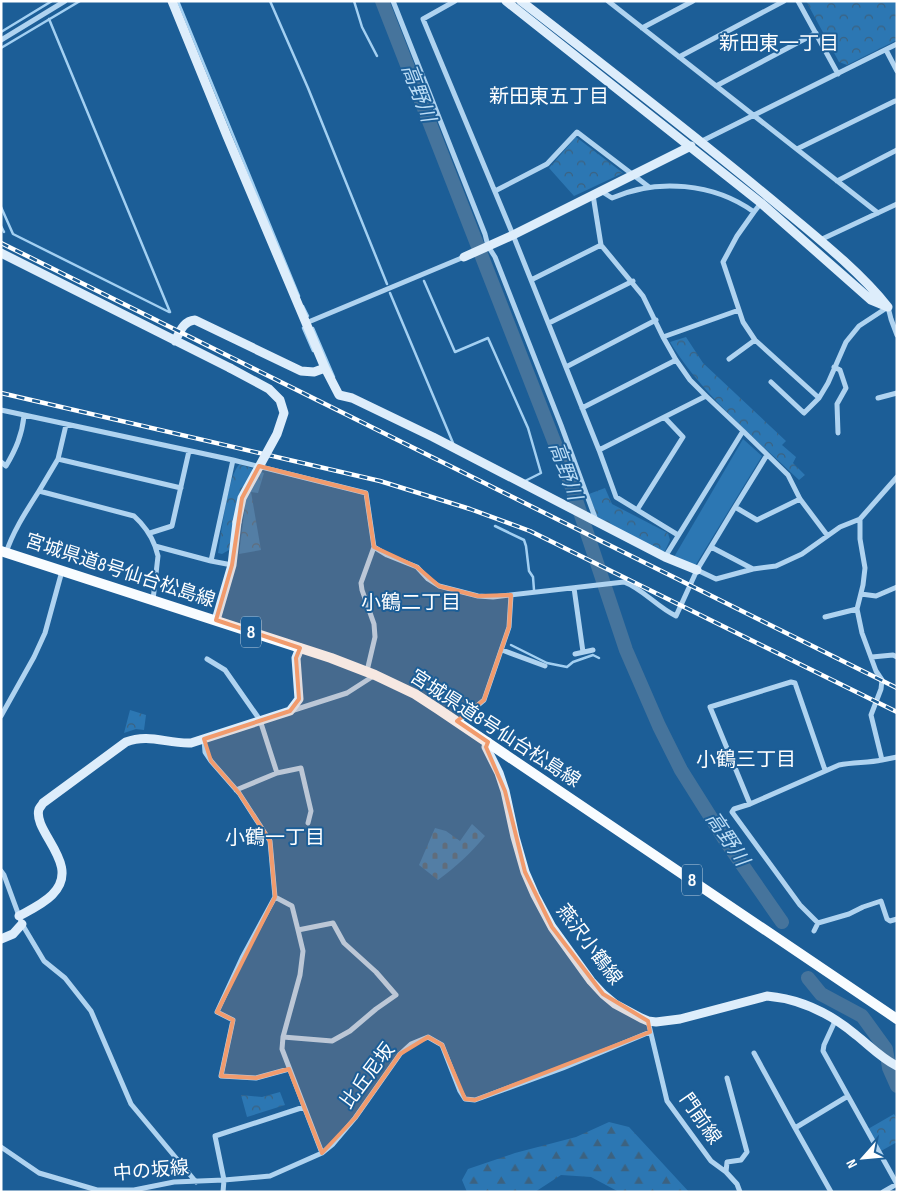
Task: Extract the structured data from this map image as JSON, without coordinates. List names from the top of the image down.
{
  "streets": {
    "main road": ["宮城県道8号仙台松島線", "8"],
    "street": [
      "燕沢小鶴線",
      "比丘尼坂",
      "門前線",
      "中の坂線"
    ]
  },
  "crossings": [
    ["宮城県道8号仙台松島線", "燕沢小鶴線"],
    ["燕沢小鶴線", "門前線"],
    ["比丘尼坂", "門前線"],
    ["比丘尼坂", "中の坂線"]
  ],
  "districts": [
    "新田東一丁目",
    "新田東五丁目",
    "小鶴二丁目",
    "小鶴三丁目",
    "小鶴一丁目"
  ],
  "water": ["高野川"],
  "north": "bottom left"
}
